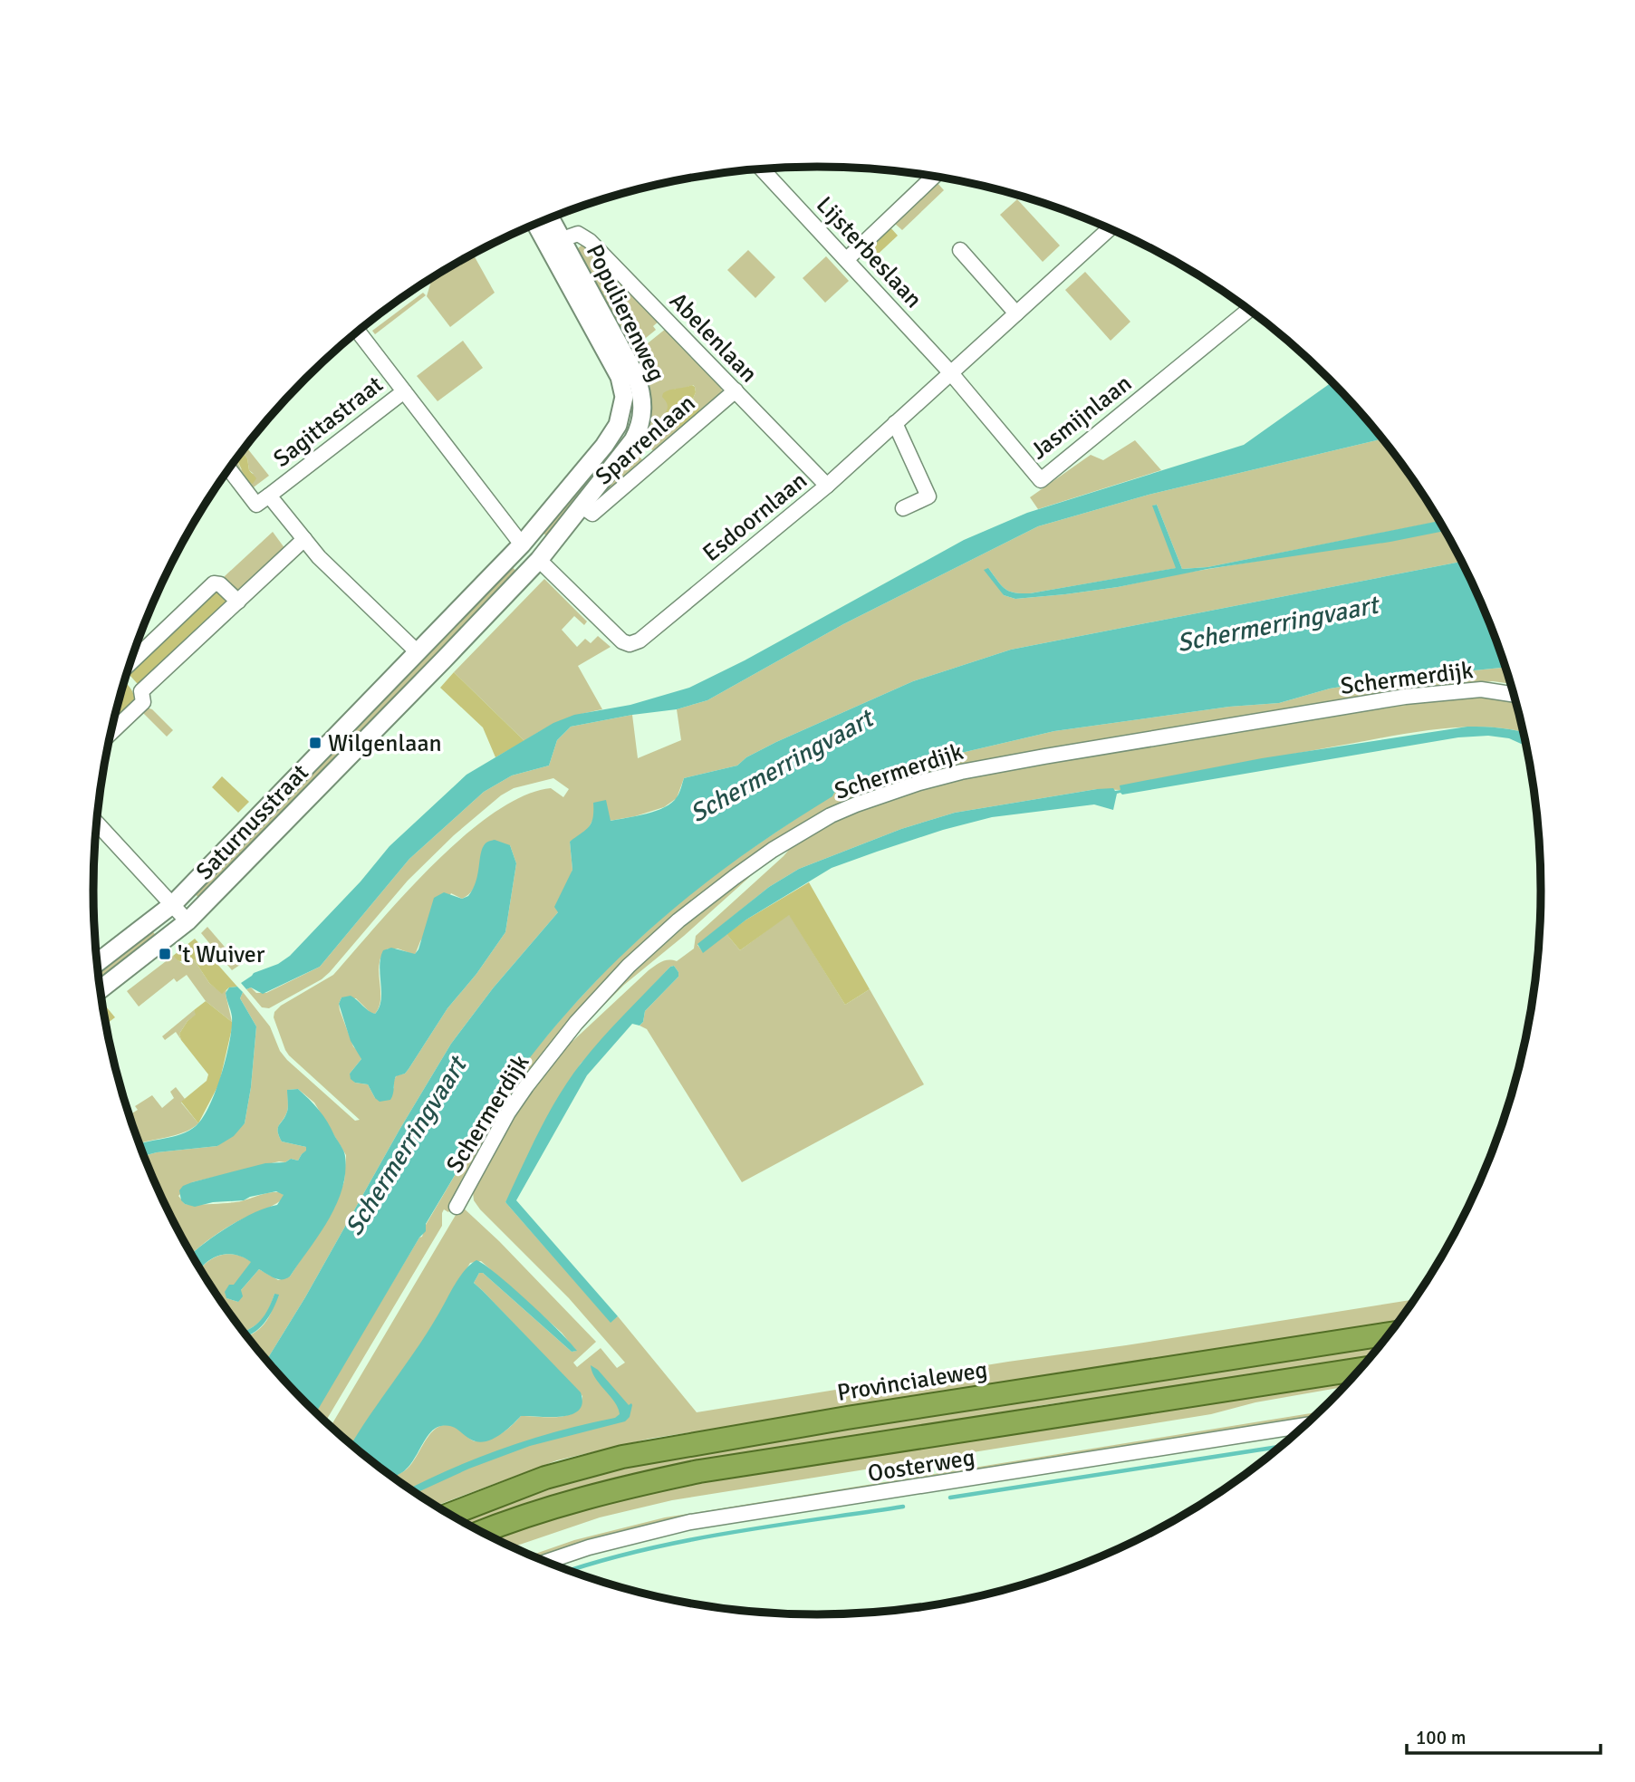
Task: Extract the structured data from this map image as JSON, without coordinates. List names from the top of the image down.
{
  "streets": {
    "highway": ["Provincialeweg"],
    "street": [
      "Lijsterbeslaan",
      "Populierenweg",
      "Abelenlaan",
      "Jasmijnlaan",
      "Sagittastraat",
      "Sparrenlaan",
      "Esdoornlaan",
      "Schermerdijk",
      "Saturnusstraat",
      "Oosterweg"
    ]
  },
  "crossings": [
    ["Lijsterbeslaan", "Jasmijnlaan"],
    ["Lijsterbeslaan", "Esdoornlaan"],
    ["Populierenweg", "Abelenlaan"],
    ["Populierenweg", "Sparrenlaan"],
    ["Populierenweg", "Esdoornlaan"],
    ["Populierenweg", "Saturnusstraat"],
    ["Abelenlaan", "Sparrenlaan"],
    ["Abelenlaan", "Esdoornlaan"],
    ["Jasmijnlaan", "Esdoornlaan"],
    ["Esdoornlaan", "Saturnusstraat"]
  ],
  "water": ["Schermerringvaart"],
  "places": {
    "transit": ["Wilgenlaan", "'t Wuiver"]
  },
  "scale_bar": "100 m"
}
